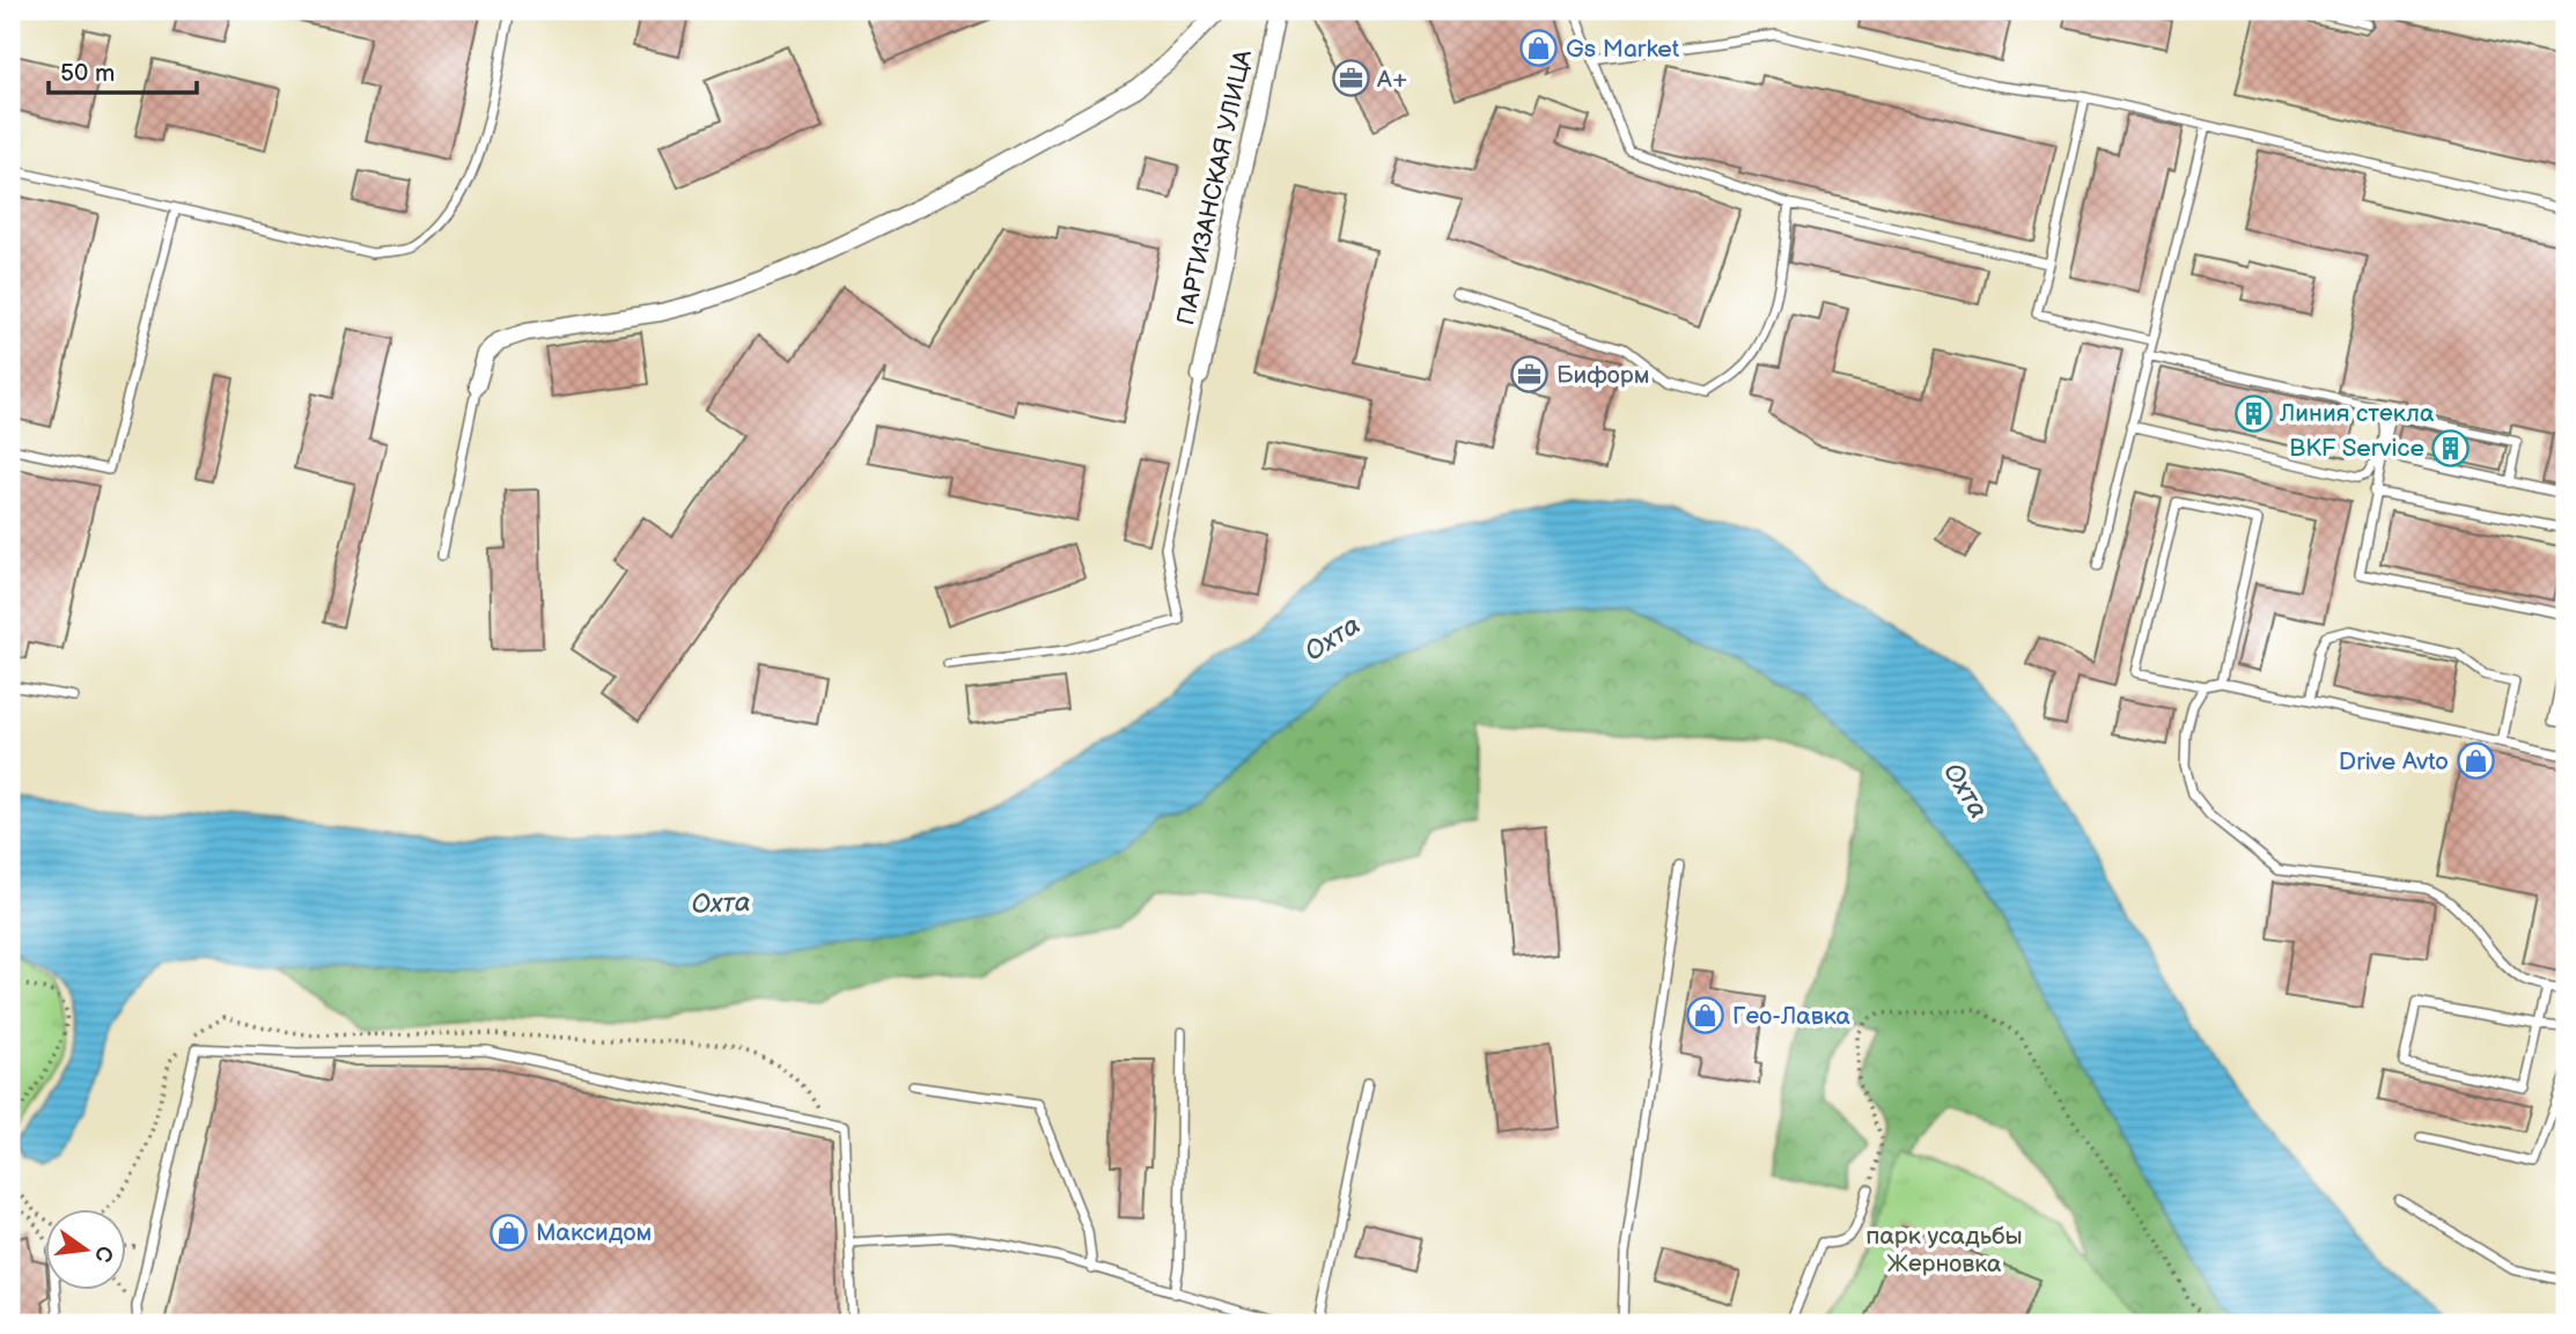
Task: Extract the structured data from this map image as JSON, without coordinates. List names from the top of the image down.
{
  "streets": {
    "street": ["ПАРТИЗАНСКАЯ УЛИЦА"]
  },
  "water": ["Охта"],
  "parks": ["парк усадьбы Жерновка"],
  "places": {
    "shop": [
      "Gs Market",
      "Drive Avto",
      "Гео-Лавка",
      "Максидом"
    ],
    "office": ["А+", "Биформ"],
    "building": ["Линия стекла", "BKF Service"]
  },
  "scale_bar": "50 m",
  "north": "right"
}
